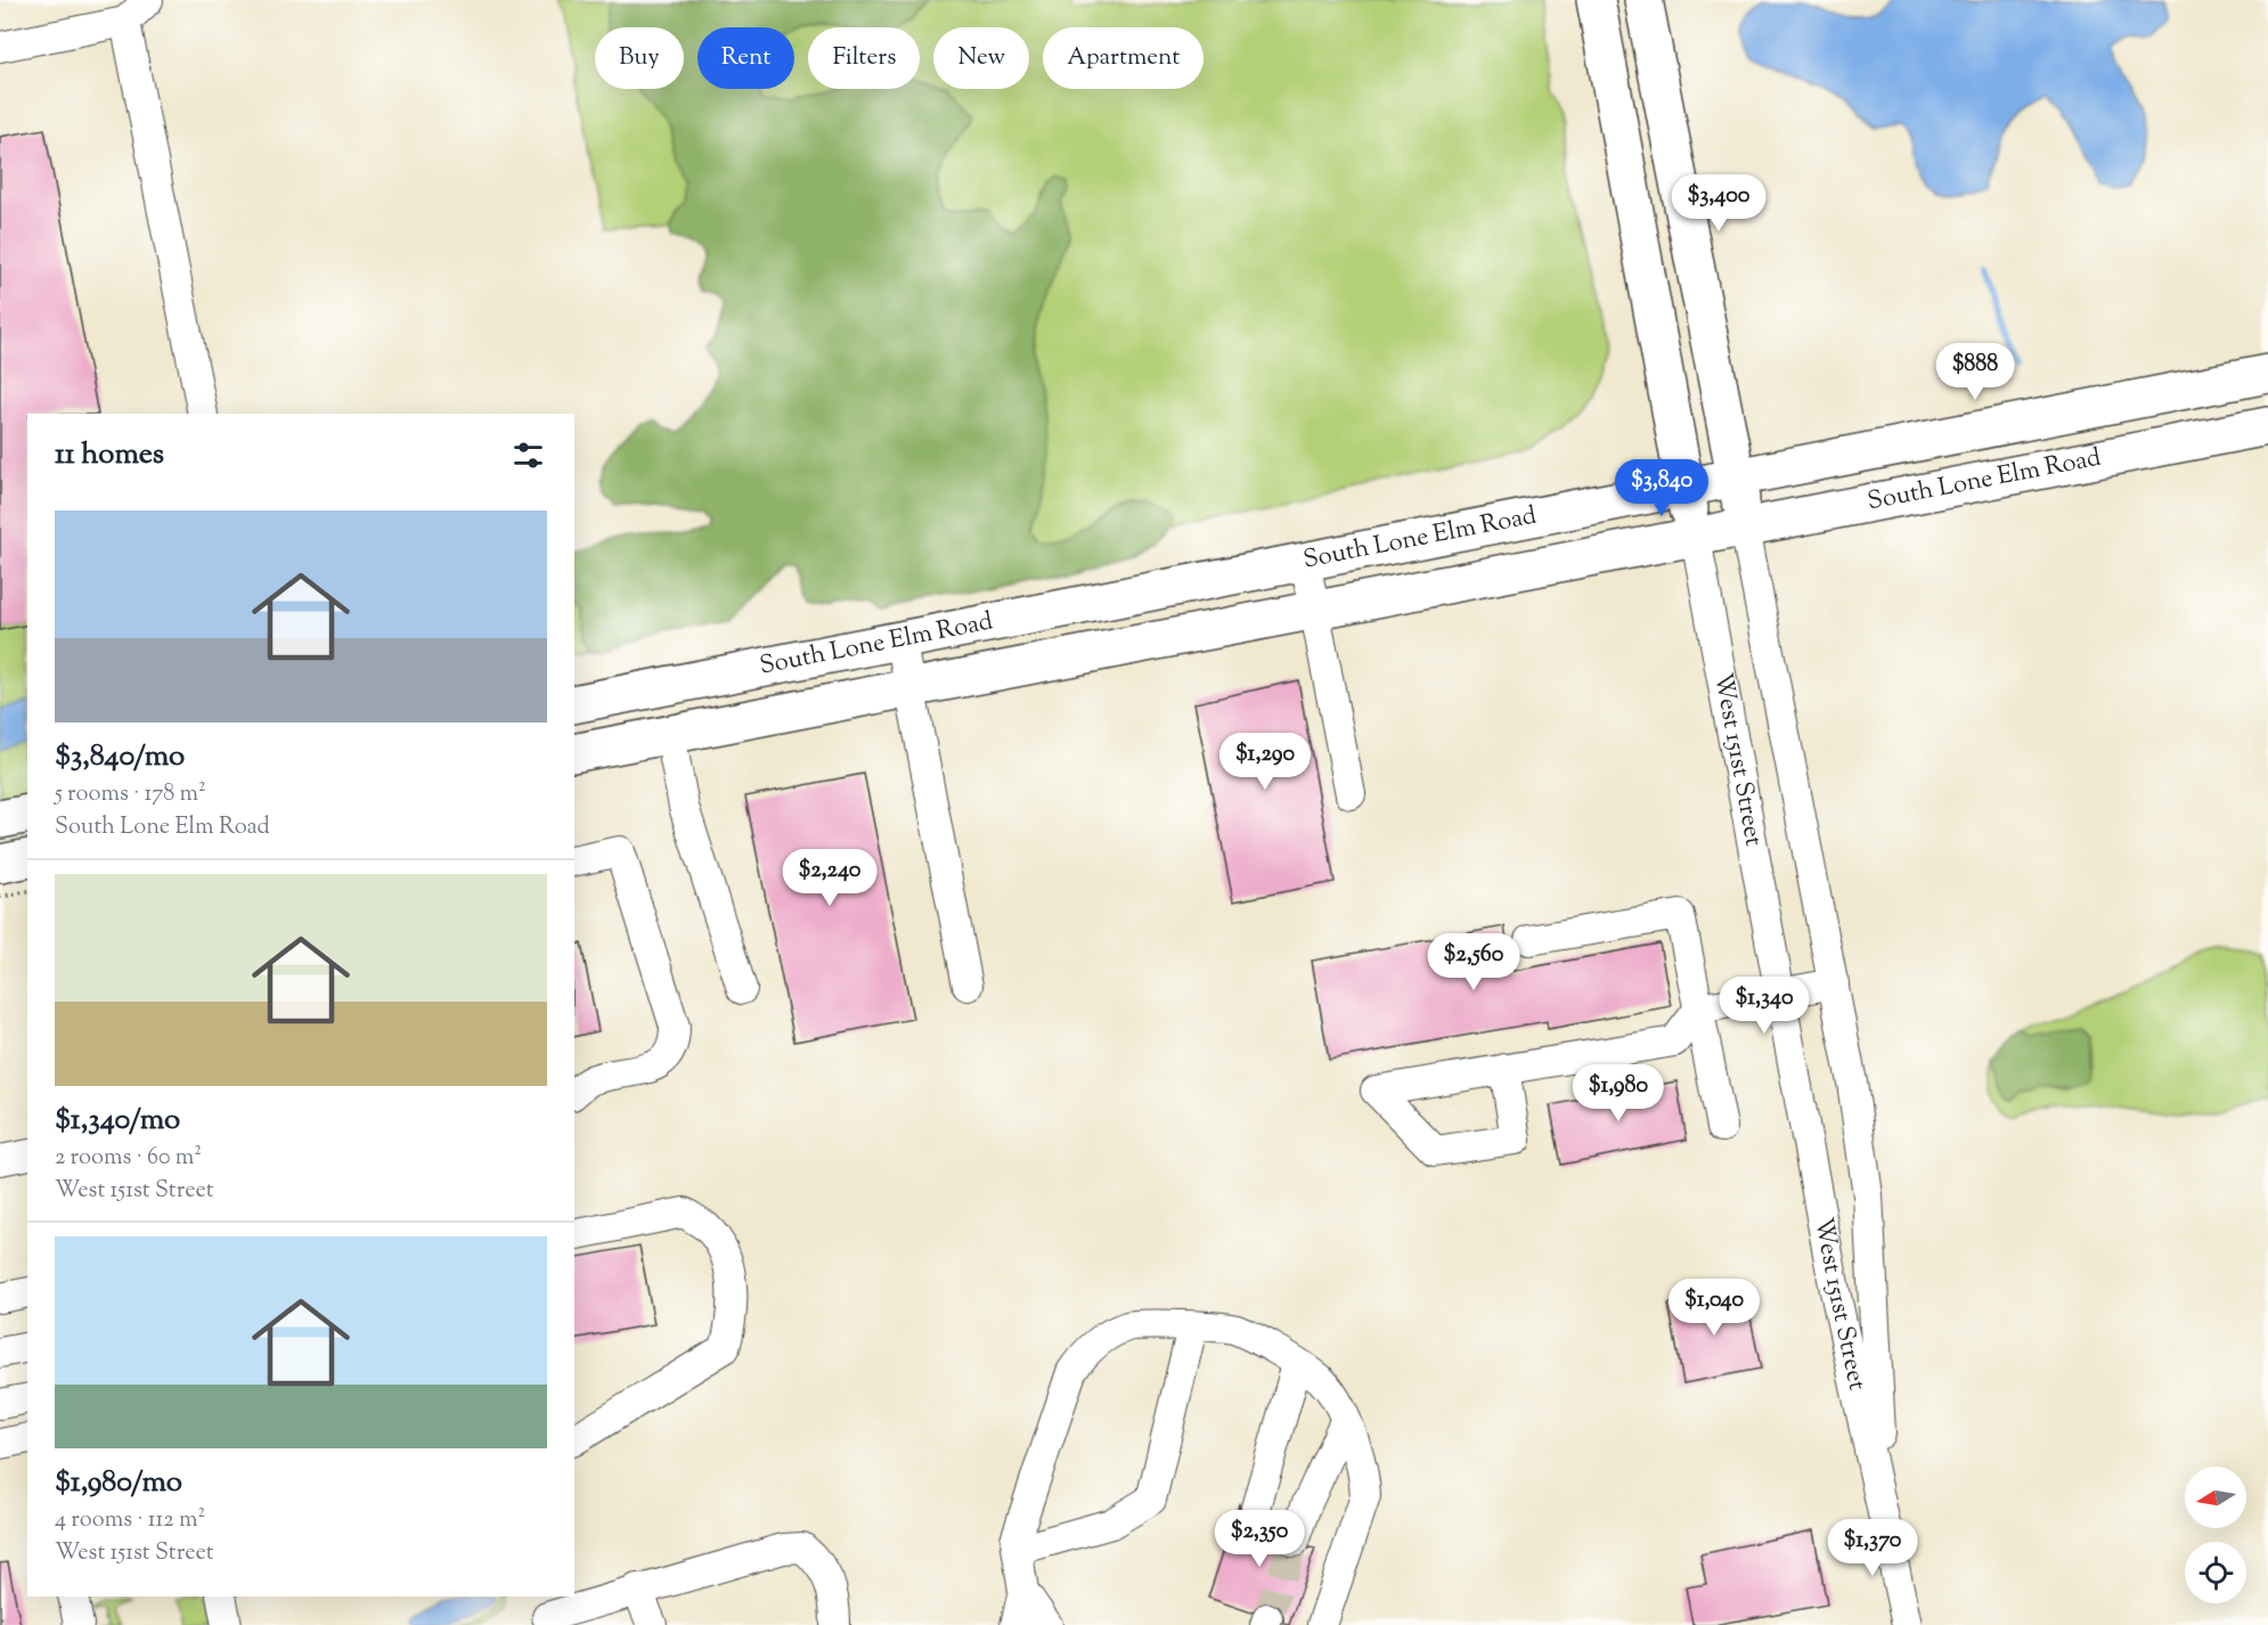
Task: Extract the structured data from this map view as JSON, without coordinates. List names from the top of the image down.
{
  "streets": {
    "main road": ["South Lone Elm Road", "West 151st Street"]
  },
  "crossings": [
    ["South Lone Elm Road", "West 151st Street"]
  ],
  "north": "left",
  "page": {
    "chip": [
      "Buy",
      "Rent",
      "Filters",
      "New",
      "Apartment"
    ],
    "price": [
      "$3,400",
      "$888",
      "$3,840",
      "$1,290",
      "$2,240",
      "$2,560",
      "$1,340",
      "$1,980",
      "$1,040",
      "$2,350",
      "$1,370"
    ],
    "heading": "11 homes",
    "list": [
      {
        "name": "$3,840/mo",
        "note": "5 rooms · 178 m² · South Lone Elm Road"
      },
      {
        "name": "$1,340/mo",
        "note": "2 rooms · 60 m² · West 151st Street"
      },
      {
        "name": "$1,980/mo",
        "note": "4 rooms · 112 m² · West 151st Street"
      }
    ]
  }
}
